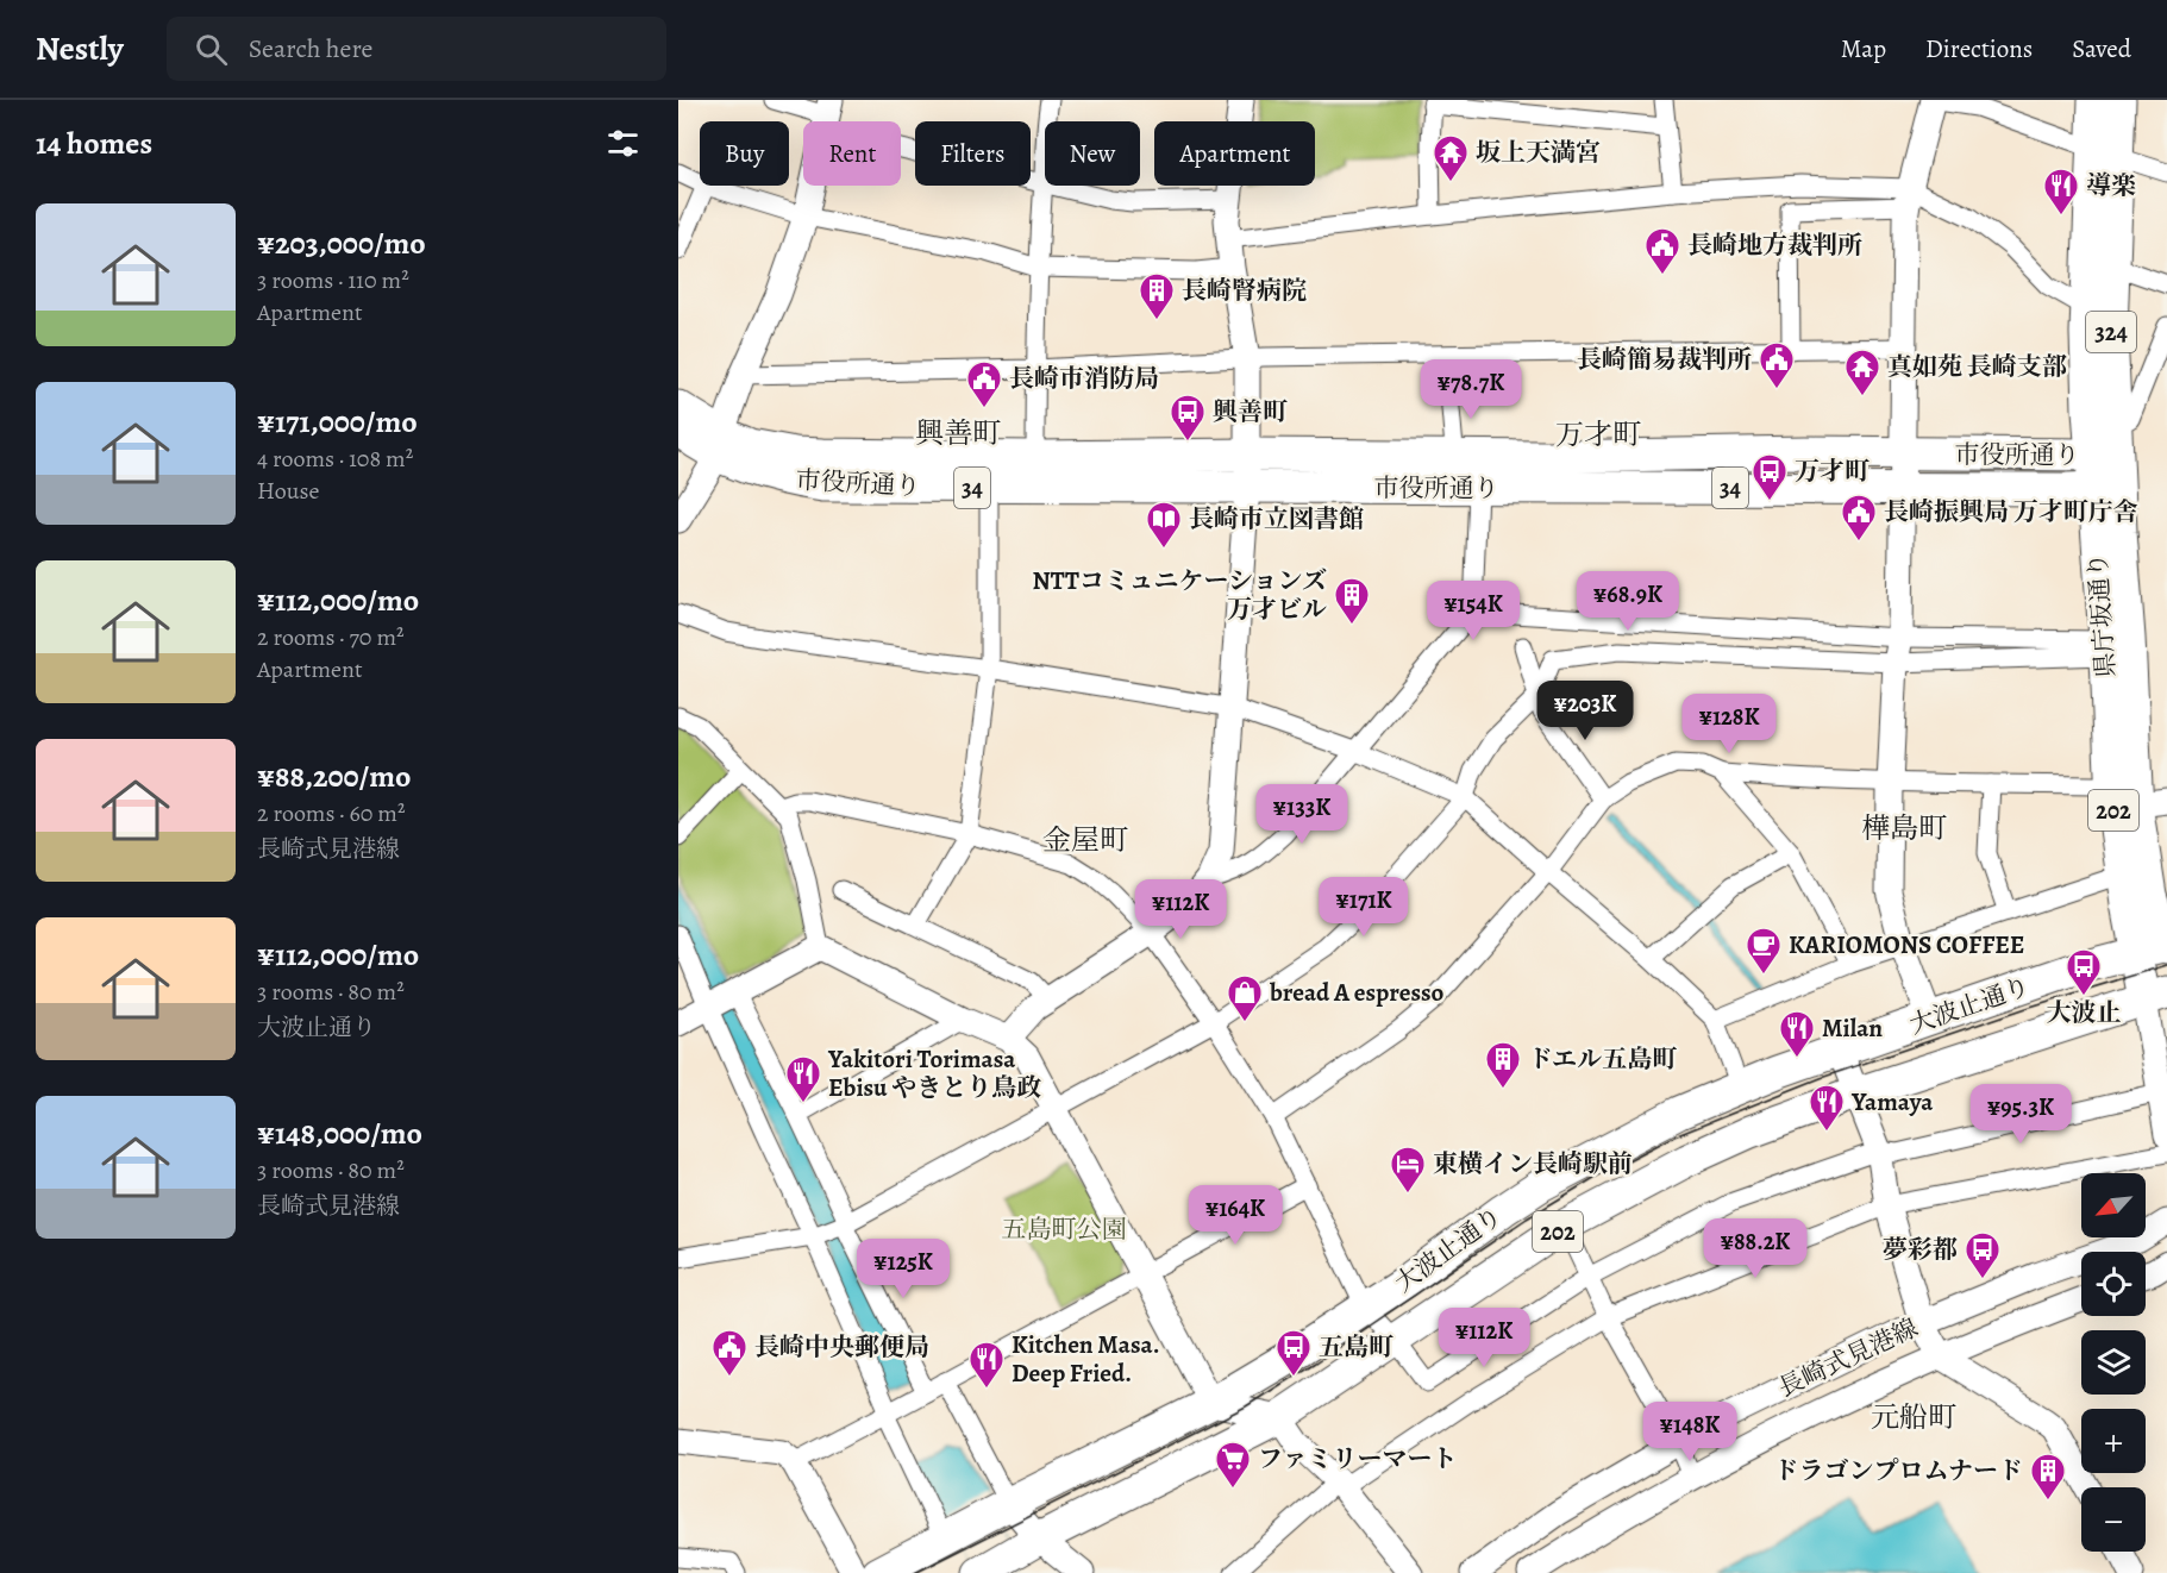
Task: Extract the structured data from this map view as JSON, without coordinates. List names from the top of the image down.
{
  "streets": {
    "highway": [
      "324",
      "市役所通り",
      "34",
      "県庁坂通り",
      "202",
      "大波止通り"
    ],
    "street": ["長崎式見港線"]
  },
  "crossings": [
    ["市役所通り", "県庁坂通り"],
    ["県庁坂通り", "大波止通り"]
  ],
  "districts": [
    "興善町",
    "万才町",
    "樺島町",
    "金屋町",
    "元船町"
  ],
  "parks": ["五島町公園"],
  "places": {
    "temple": ["坂上天満宮", "真如苑 長崎支部"],
    "restaurant": [
      "導楽",
      "Milan",
      "Yakitori Torimasa Ebisu やきとり鳥政",
      "Yamaya",
      "Kitchen Masa. Deep Fried."
    ],
    "public building": [
      "長崎地方裁判所",
      "長崎簡易裁判所",
      "長崎市消防局",
      "長崎振興局 万才町庁舎",
      "長崎中央郵便局"
    ],
    "building": [
      "長崎腎病院",
      "NTTコミュニケーションズ 万才ビル",
      "ドエル五島町",
      "ドラゴンプロムナード"
    ],
    "bus stop": [
      "興善町",
      "万才町",
      "大波止",
      "夢彩都",
      "五島町"
    ],
    "library": ["長崎市立図書館"],
    "cafe": ["KARIOMONS COFFEE"],
    "shop": ["bread A espresso"],
    "hotel": ["東横イン長崎駅前"],
    "supermarket": ["ファミリーマート"]
  },
  "north": "bottom left",
  "page": {
    "header": "Nestly",
    "search": "Search here",
    "nav": ["Map", "Directions", "Saved"],
    "heading": "14 homes",
    "chip": [
      "Buy",
      "Rent",
      "Filters",
      "New",
      "Apartment"
    ],
    "list": [
      {
        "name": "¥203,000/mo",
        "note": "3 rooms · 110 m² · Apartment"
      },
      {
        "name": "¥171,000/mo",
        "note": "4 rooms · 108 m² · House"
      },
      {
        "name": "¥112,000/mo",
        "note": "2 rooms · 70 m² · Apartment"
      },
      {
        "name": "¥88,200/mo",
        "note": "2 rooms · 60 m² · 長崎式見港線"
      },
      {
        "name": "¥112,000/mo",
        "note": "3 rooms · 80 m² · 大波止通り"
      },
      {
        "name": "¥148,000/mo",
        "note": "3 rooms · 80 m² · 長崎式見港線"
      }
    ],
    "price": [
      "¥78.7K",
      "¥68.9K",
      "¥154K",
      "¥203K",
      "¥128K",
      "¥133K",
      "¥171K",
      "¥112K",
      "¥95.3K",
      "¥164K",
      "¥88.2K",
      "¥125K",
      "¥112K",
      "¥148K"
    ],
    "map_buttons": ["+", "−"]
  }
}
